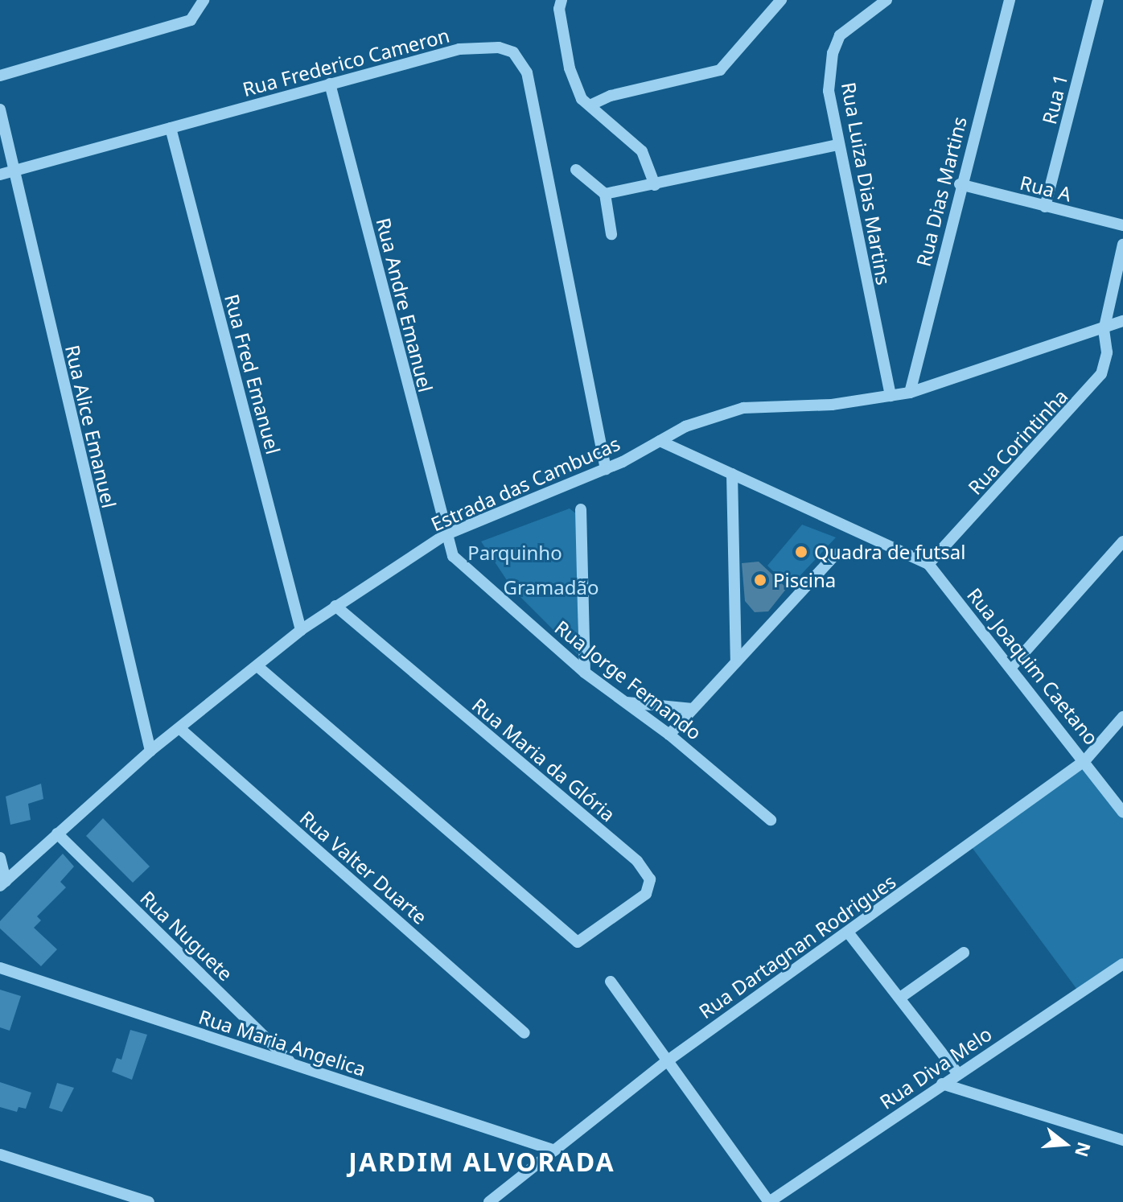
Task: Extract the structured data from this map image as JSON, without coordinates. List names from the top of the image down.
{
  "streets": {
    "street": [
      "Rua Frederico Cameron",
      "Rua 1",
      "Rua Luiza Dias Martins",
      "Rua A",
      "Rua Dias Martins",
      "Rua Andre Emanuel",
      "Rua Fred Emanuel",
      "Rua Alice Emanuel",
      "Rua Corintinha",
      "Estrada das Cambucas",
      "Rua Joaquim Caetano",
      "Rua Jorge Fernando",
      "Rua Maria da Glória",
      "Rua Valter Duarte",
      "Rua Nuguete",
      "Rua Dartagnan Rodrigues",
      "Rua Maria Angelica",
      "Rua Diva Melo"
    ]
  },
  "crossings": [
    ["Rua Frederico Cameron", "Rua Andre Emanuel"],
    ["Rua Frederico Cameron", "Rua Fred Emanuel"],
    ["Rua Frederico Cameron", "Rua Alice Emanuel"],
    ["Rua Frederico Cameron", "Estrada das Cambucas"],
    ["Rua 1", "Rua A"],
    ["Rua Luiza Dias Martins", "Estrada das Cambucas"],
    ["Rua A", "Rua Dias Martins"],
    ["Rua Dias Martins", "Estrada das Cambucas"],
    ["Rua Andre Emanuel", "Estrada das Cambucas"],
    ["Rua Andre Emanuel", "Rua Jorge Fernando"],
    ["Rua Fred Emanuel", "Estrada das Cambucas"],
    ["Rua Alice Emanuel", "Estrada das Cambucas"],
    ["Rua Corintinha", "Estrada das Cambucas"],
    ["Rua Corintinha", "Rua Joaquim Caetano"],
    ["Estrada das Cambucas", "Rua Joaquim Caetano"],
    ["Estrada das Cambucas", "Rua Jorge Fernando"],
    ["Estrada das Cambucas", "Rua Maria da Glória"],
    ["Estrada das Cambucas", "Rua Valter Duarte"],
    ["Estrada das Cambucas", "Rua Nuguete"],
    ["Rua Joaquim Caetano", "Rua Dartagnan Rodrigues"],
    ["Rua Nuguete", "Rua Maria Angelica"],
    ["Rua Dartagnan Rodrigues", "Rua Maria Angelica"]
  ],
  "districts": ["JARDIM ALVORADA"],
  "parks": ["Parquinho", "Gramadão"],
  "places": ["Quadra de futsal", "Piscina"],
  "north": "right"
}
